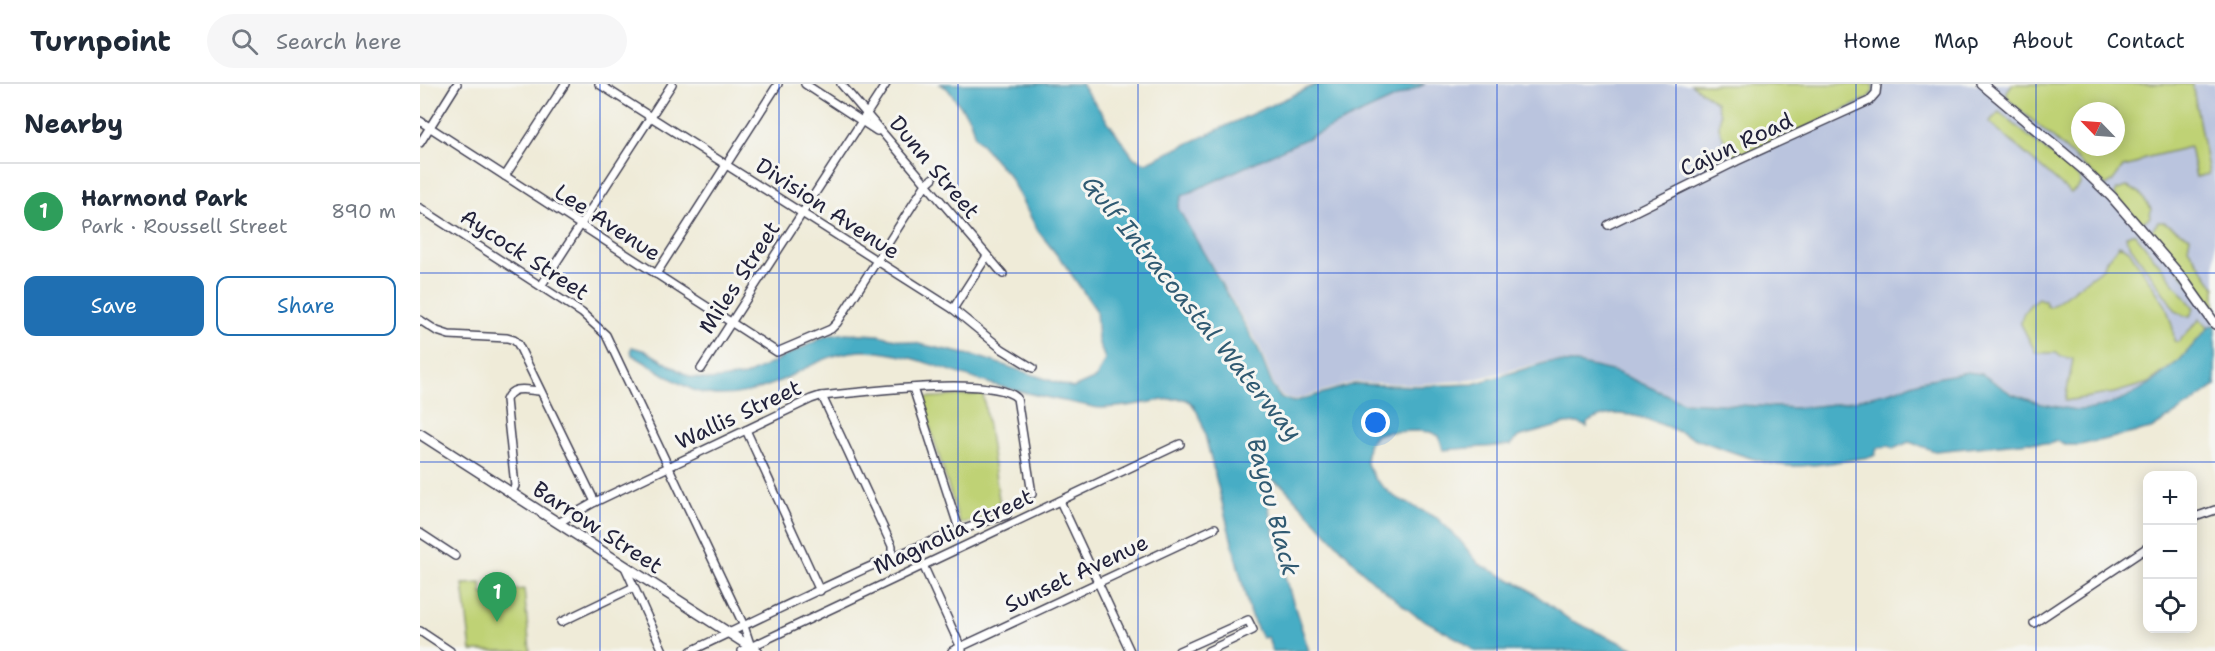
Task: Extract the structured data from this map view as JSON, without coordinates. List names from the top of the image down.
{
  "streets": {
    "main road": ["Barrow Street"],
    "street": [
      "Cajun Road",
      "Dunn Street",
      "Division Avenue",
      "Lee Avenue",
      "Aycock Street",
      "Miles Street",
      "Wallis Street",
      "Magnolia Street",
      "Sunset Avenue"
    ]
  },
  "crossings": [
    ["Dunn Street", "Miles Street"],
    ["Division Avenue", "Lee Avenue"],
    ["Division Avenue", "Miles Street"],
    ["Lee Avenue", "Miles Street"],
    ["Aycock Street", "Wallis Street"],
    ["Wallis Street", "Barrow Street"],
    ["Barrow Street", "Magnolia Street"]
  ],
  "water": ["Gulf Intracoastal Waterway", "Bayou Black"],
  "north": "top left",
  "page": {
    "header": "Turnpoint",
    "search": "Search here",
    "nav": [
      "Home",
      "Map",
      "About",
      "Contact"
    ],
    "heading": "Nearby",
    "list": [
      {
        "mark": "1",
        "name": "Harmond Park",
        "note": "Park · Roussell Street",
        "value": "890 m"
      }
    ],
    "buttons": ["Save", "Share"],
    "map_buttons": ["+", "−"],
    "pins": "1"
  }
}
